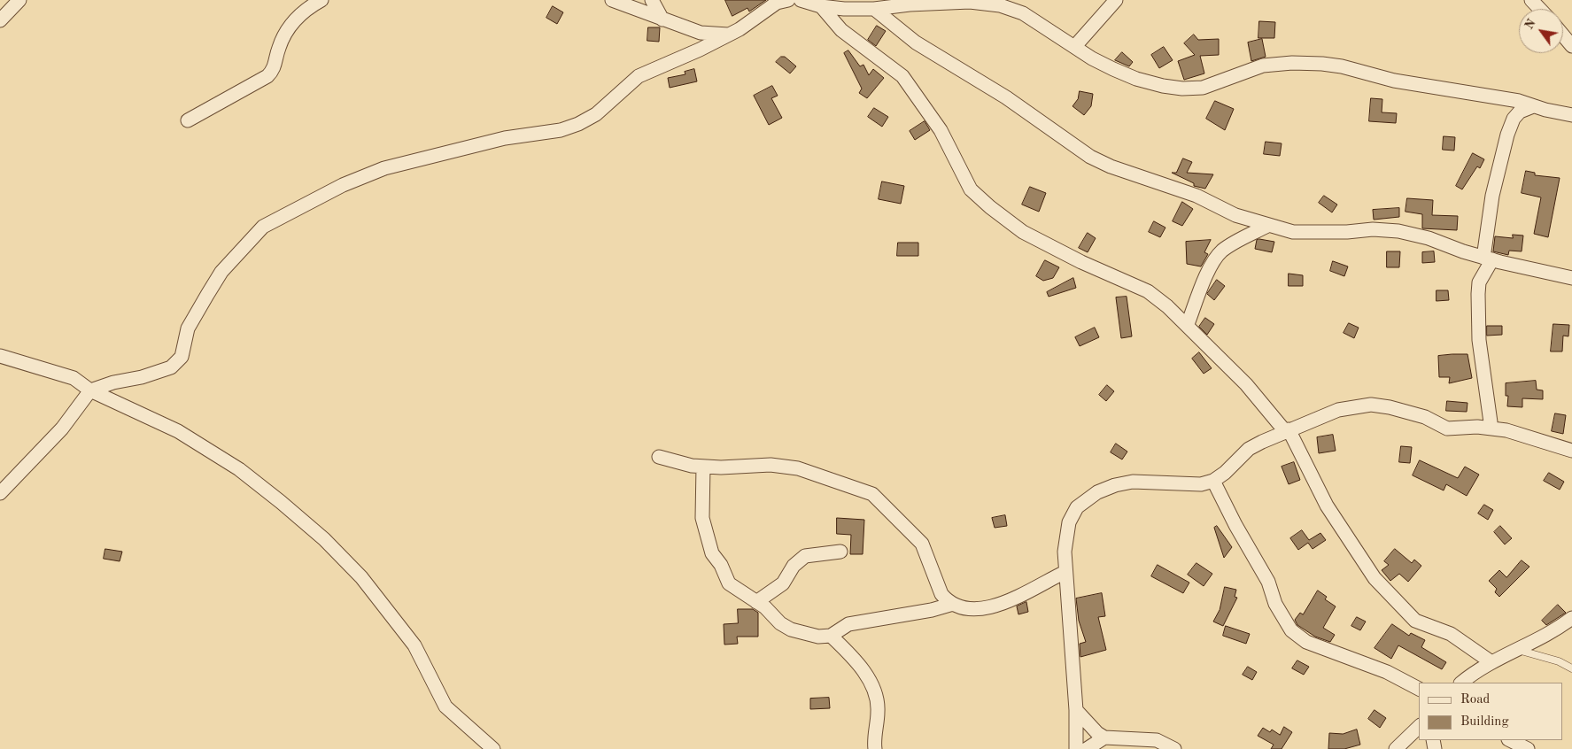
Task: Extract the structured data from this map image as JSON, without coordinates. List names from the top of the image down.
{
  "legend": ["Road", "Building"],
  "north": "top left"
}
